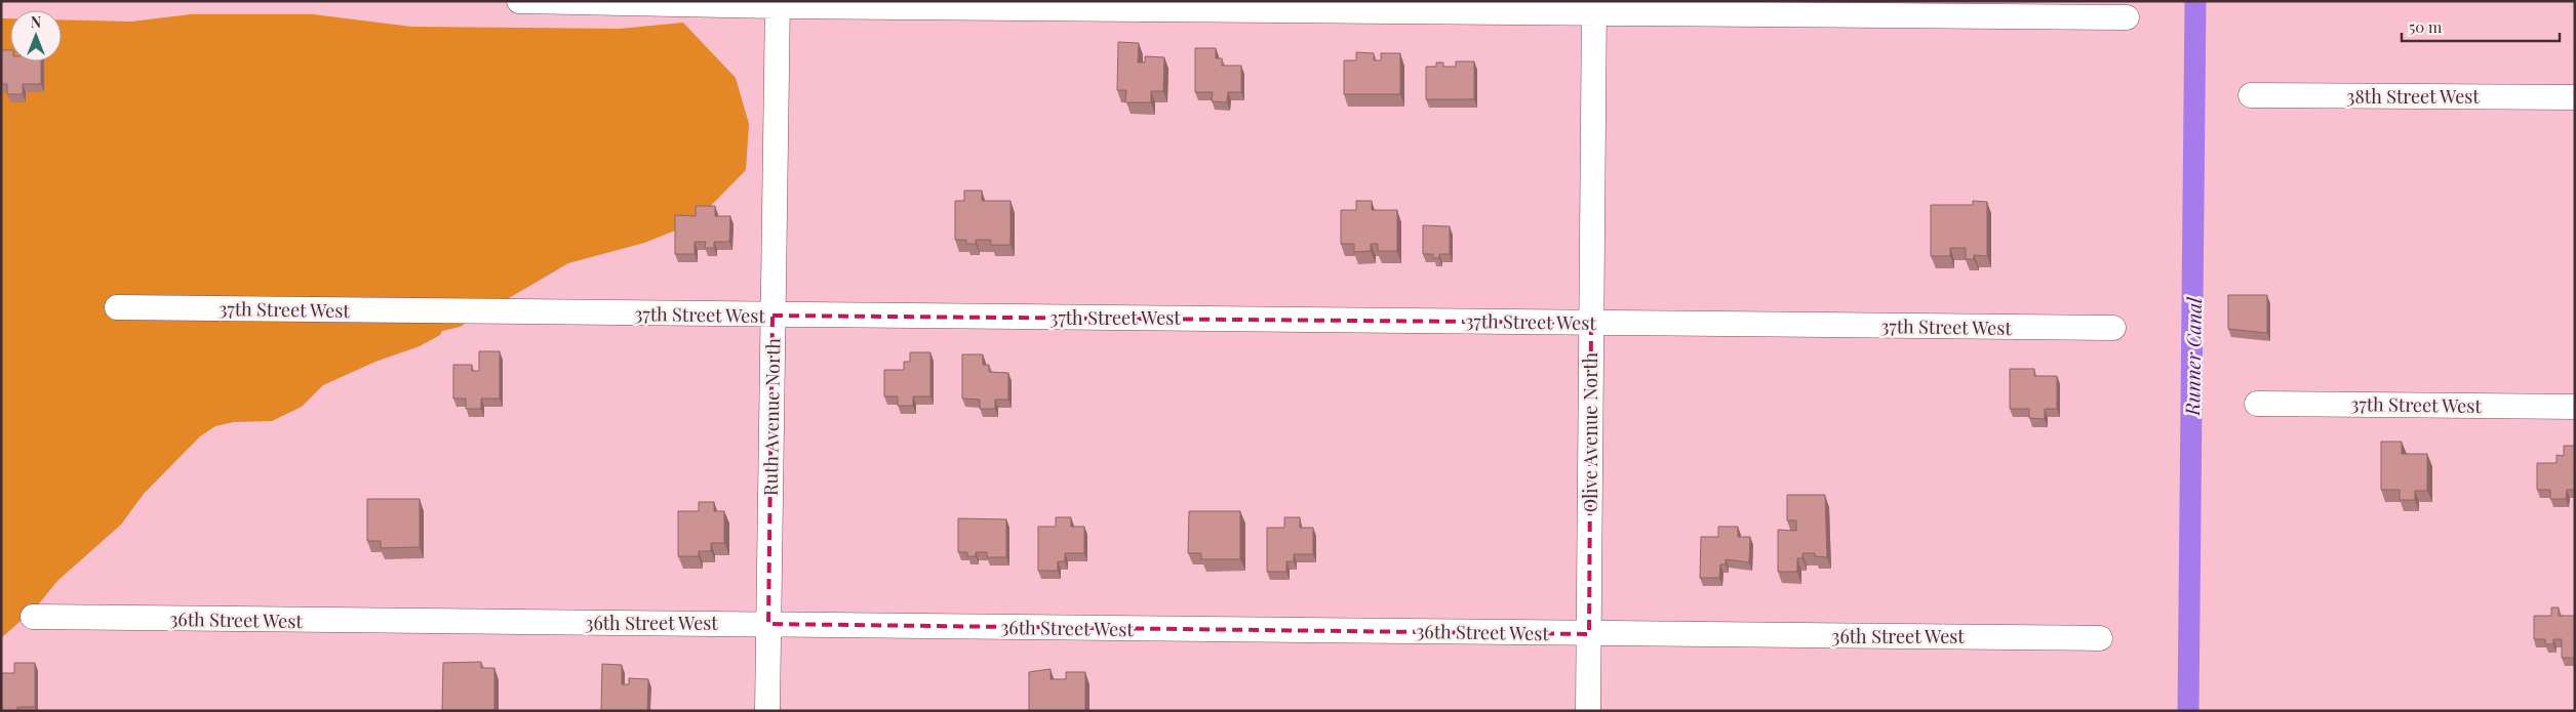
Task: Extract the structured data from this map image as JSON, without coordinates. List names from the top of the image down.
{
  "streets": {
    "street": [
      "38th Street West",
      "37th Street West",
      "Ruth Avenue North",
      "Olive Avenue North",
      "36th Street West"
    ]
  },
  "crossings": [
    ["37th Street West", "Ruth Avenue North"],
    ["37th Street West", "Olive Avenue North"],
    ["Ruth Avenue North", "36th Street West"],
    ["Olive Avenue North", "36th Street West"]
  ],
  "water": ["Runner Canal"],
  "scale_bar": "50 m",
  "north": "top"
}
